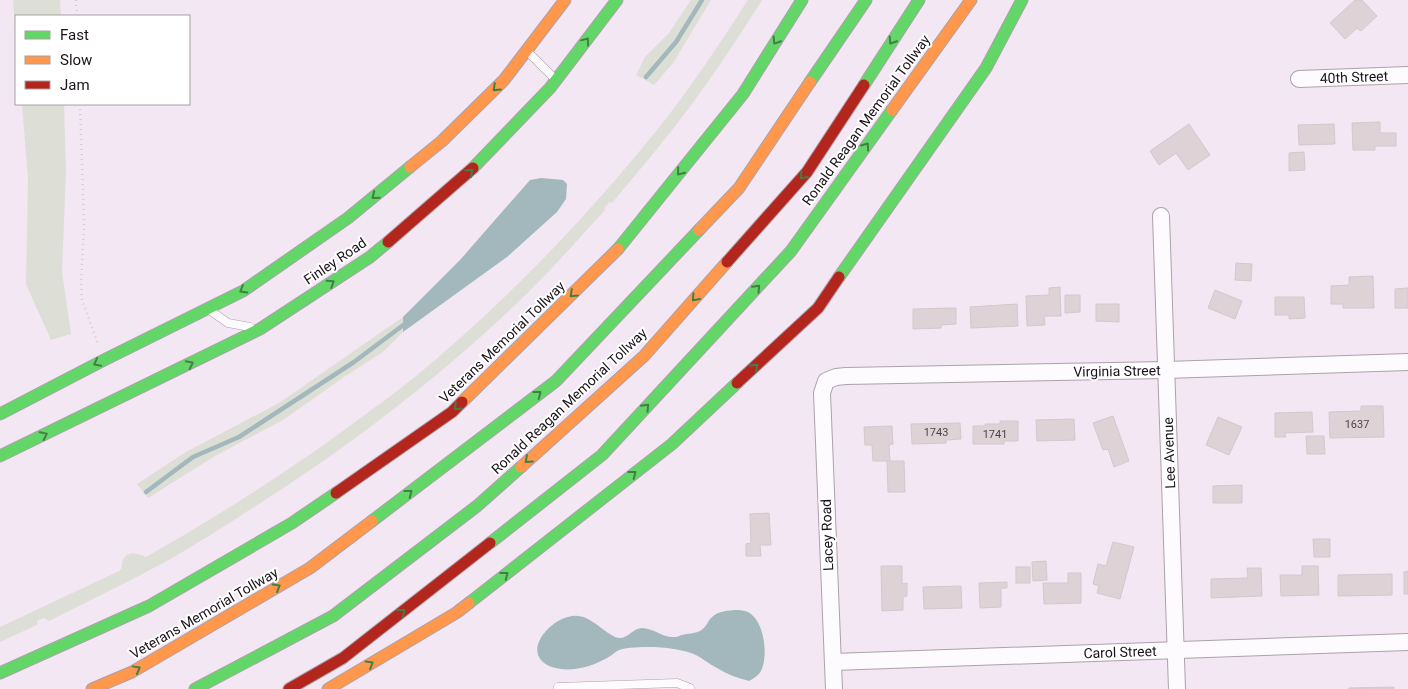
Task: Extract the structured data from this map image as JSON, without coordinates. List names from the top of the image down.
{
  "streets": {
    "main road": ["Ronald Reagan Memorial Tollway", "Finley Road", "Veterans Memorial Tollway"],
    "street": [
      "40th Street",
      "Virginia Street",
      "Lee Avenue",
      "Lacey Road",
      "Carol Street"
    ]
  },
  "crossings": [
    ["Virginia Street", "Lee Avenue"],
    ["Virginia Street", "Lacey Road"],
    ["Lee Avenue", "Carol Street"],
    ["Lacey Road", "Carol Street"]
  ],
  "house_numbers": ["1637", "1743", "1741"],
  "legend": ["Fast", "Slow", "Jam"]
}
